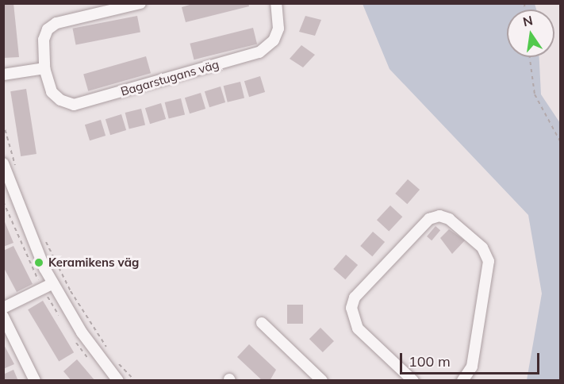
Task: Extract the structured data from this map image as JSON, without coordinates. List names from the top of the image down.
{
  "streets": {
    "street": ["Bagarstugans väg"]
  },
  "places": ["Keramikens väg"],
  "scale_bar": "100 m",
  "north": "top"
}
